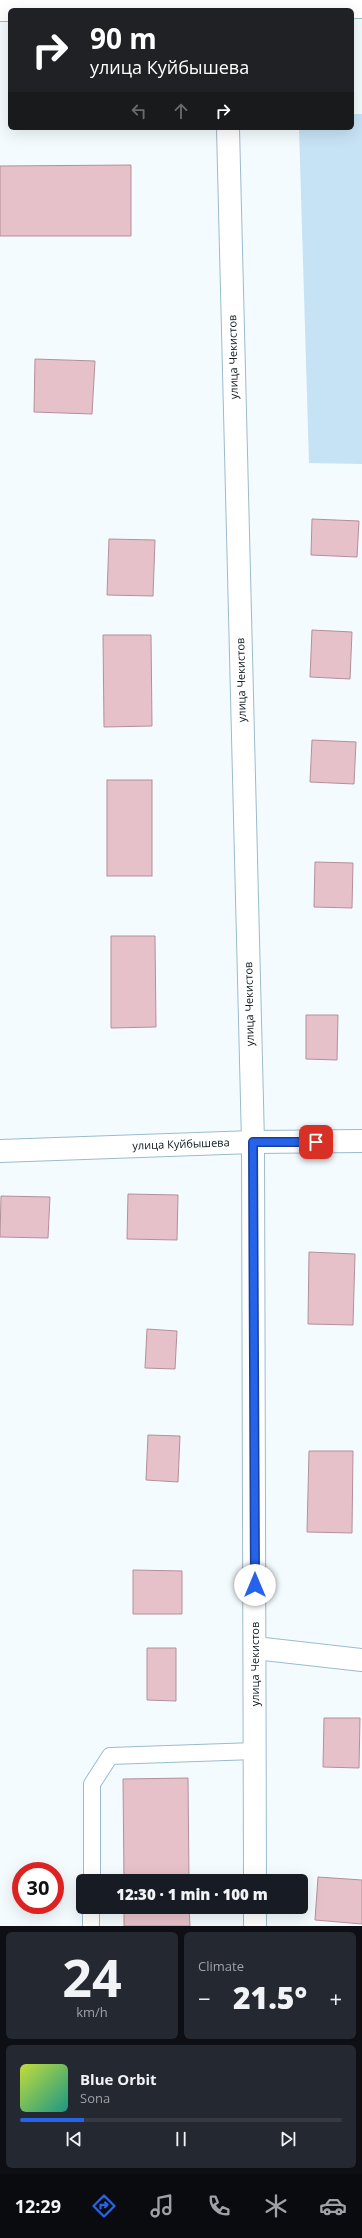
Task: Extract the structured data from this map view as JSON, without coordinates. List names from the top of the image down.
{
  "streets": {
    "street": ["улица Чекистов", "улица Куйбышева"]
  },
  "crossings": [
    ["улица Чекистов", "улица Куйбышева"]
  ],
  "page": {
    "turn": ["90 m", "улица Куйбышева"],
    "limit": "30",
    "trip": "12:30 · 1 min · 100 m",
    "tile": [
      ["24", "km/h"],
      "Climate"
    ],
    "heat": ["−", "21.5°", "+"],
    "song": ["Blue Orbit", "Sona"],
    "tabs": "12:29"
  }
}
